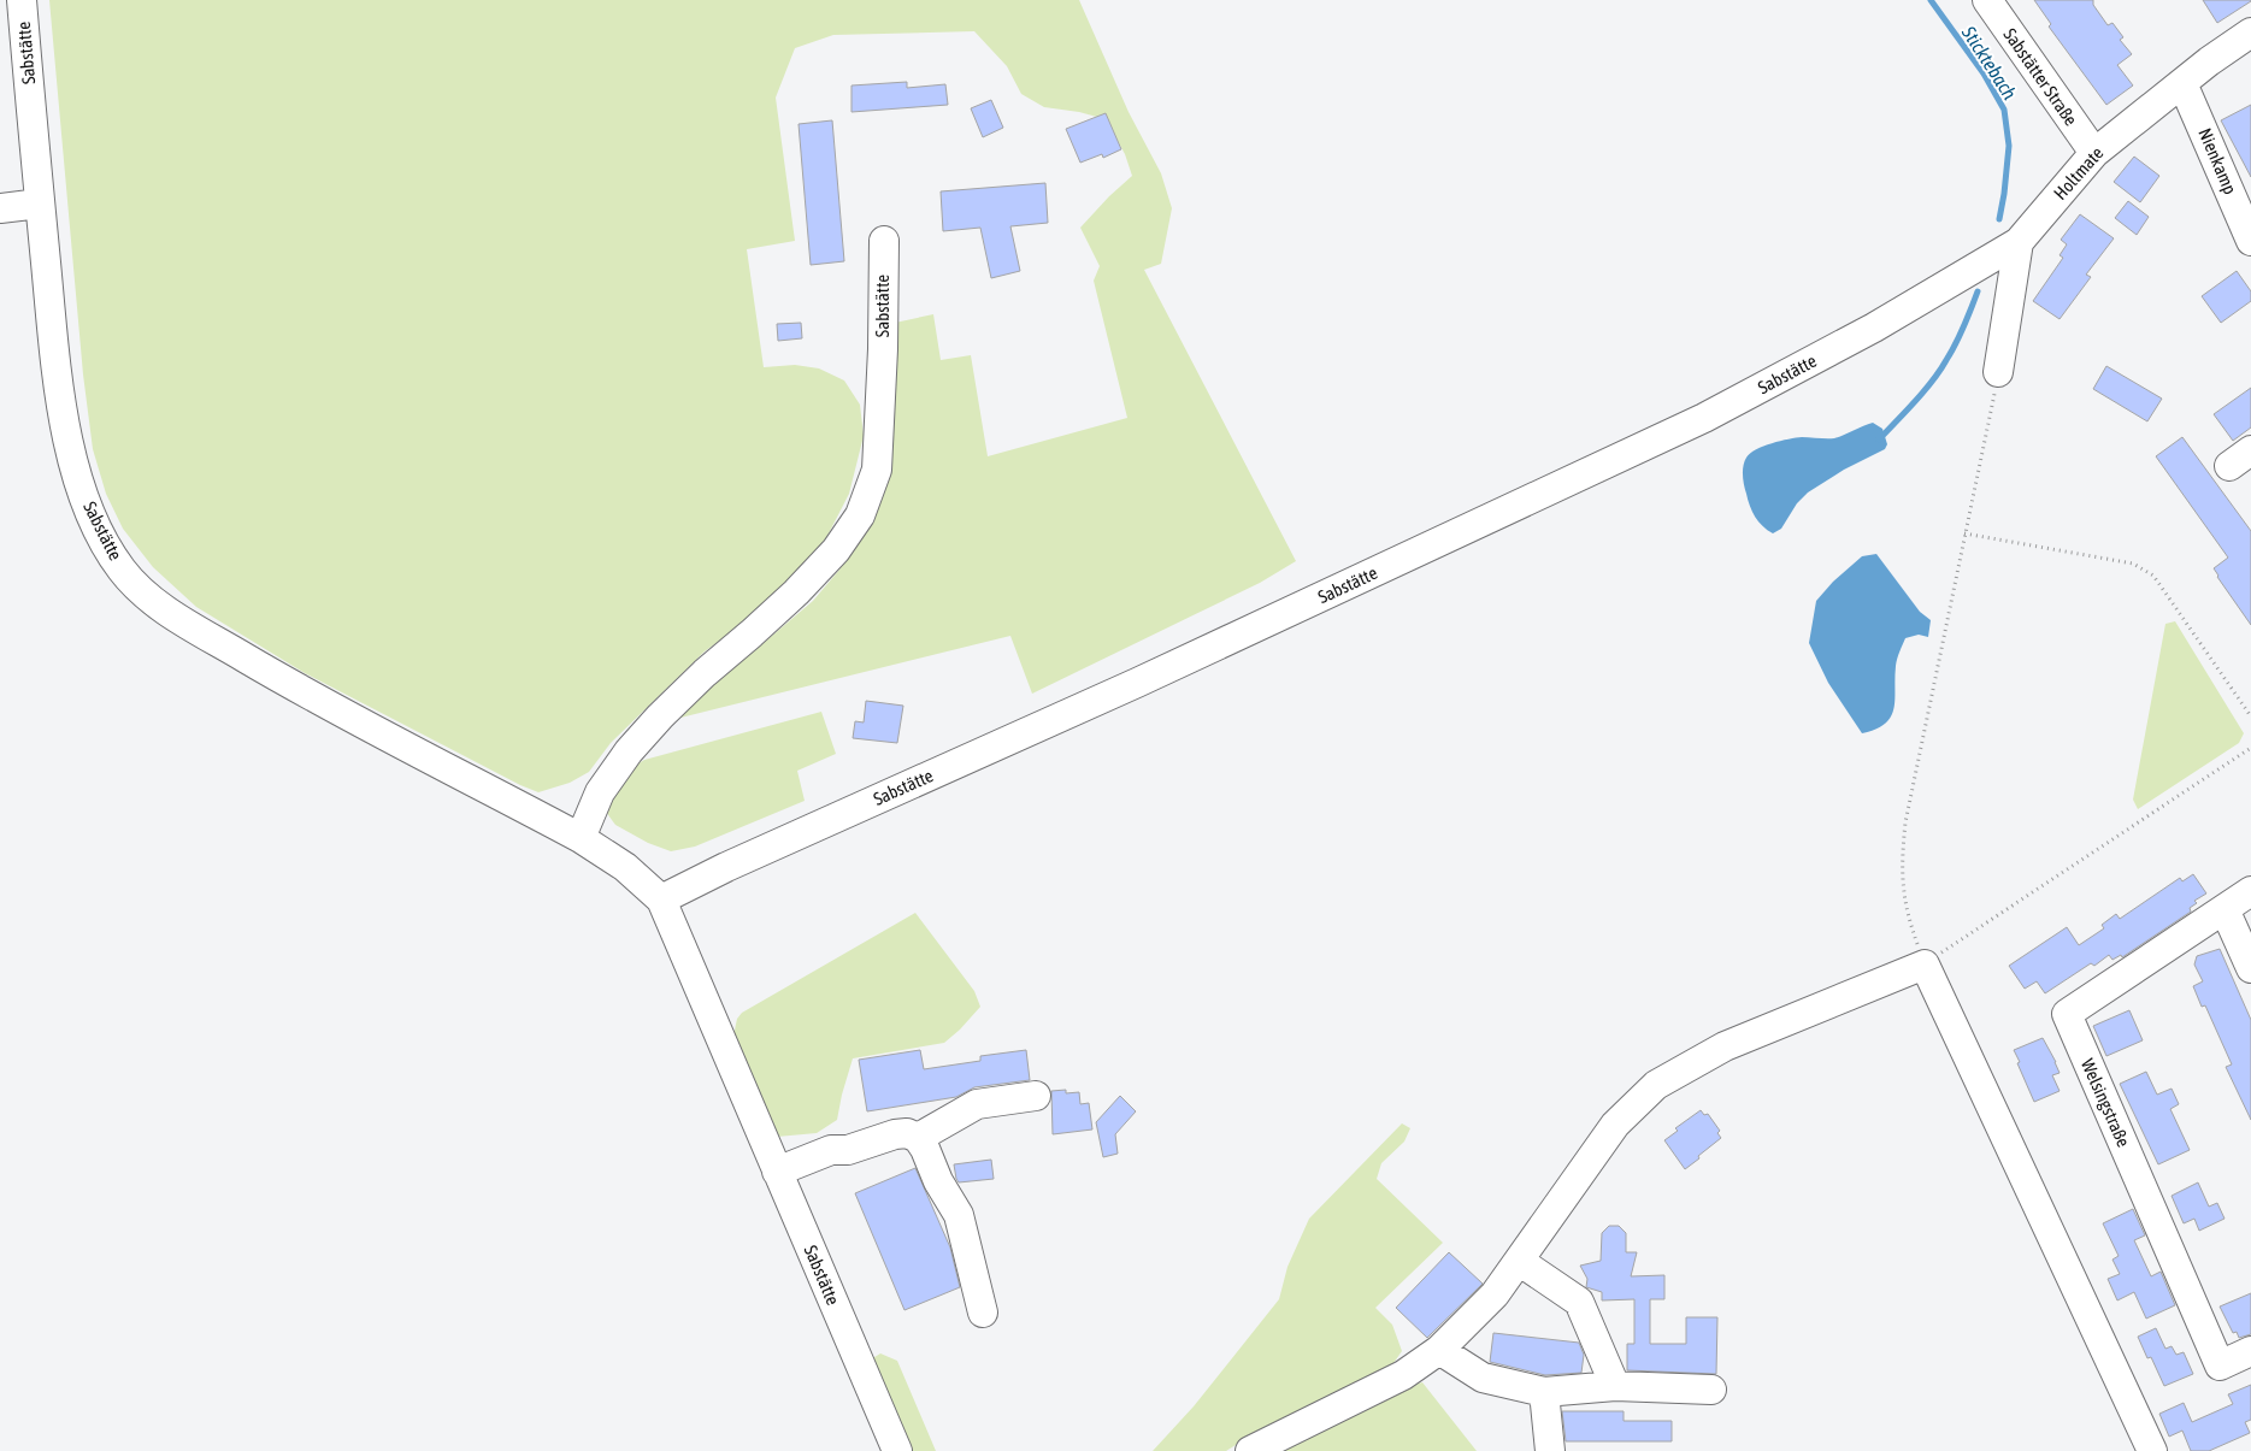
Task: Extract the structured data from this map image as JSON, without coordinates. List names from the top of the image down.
{
  "streets": {
    "street": [
      "Sabstätte",
      "Sabstätter Straße",
      "Nienkamp",
      "Holtmate",
      "Welsingstraße"
    ]
  },
  "crossings": [
    ["Sabstätte", "Holtmate"],
    ["Sabstätter Straße", "Holtmate"],
    ["Nienkamp", "Holtmate"]
  ],
  "water": ["Sticktebach"]
}
